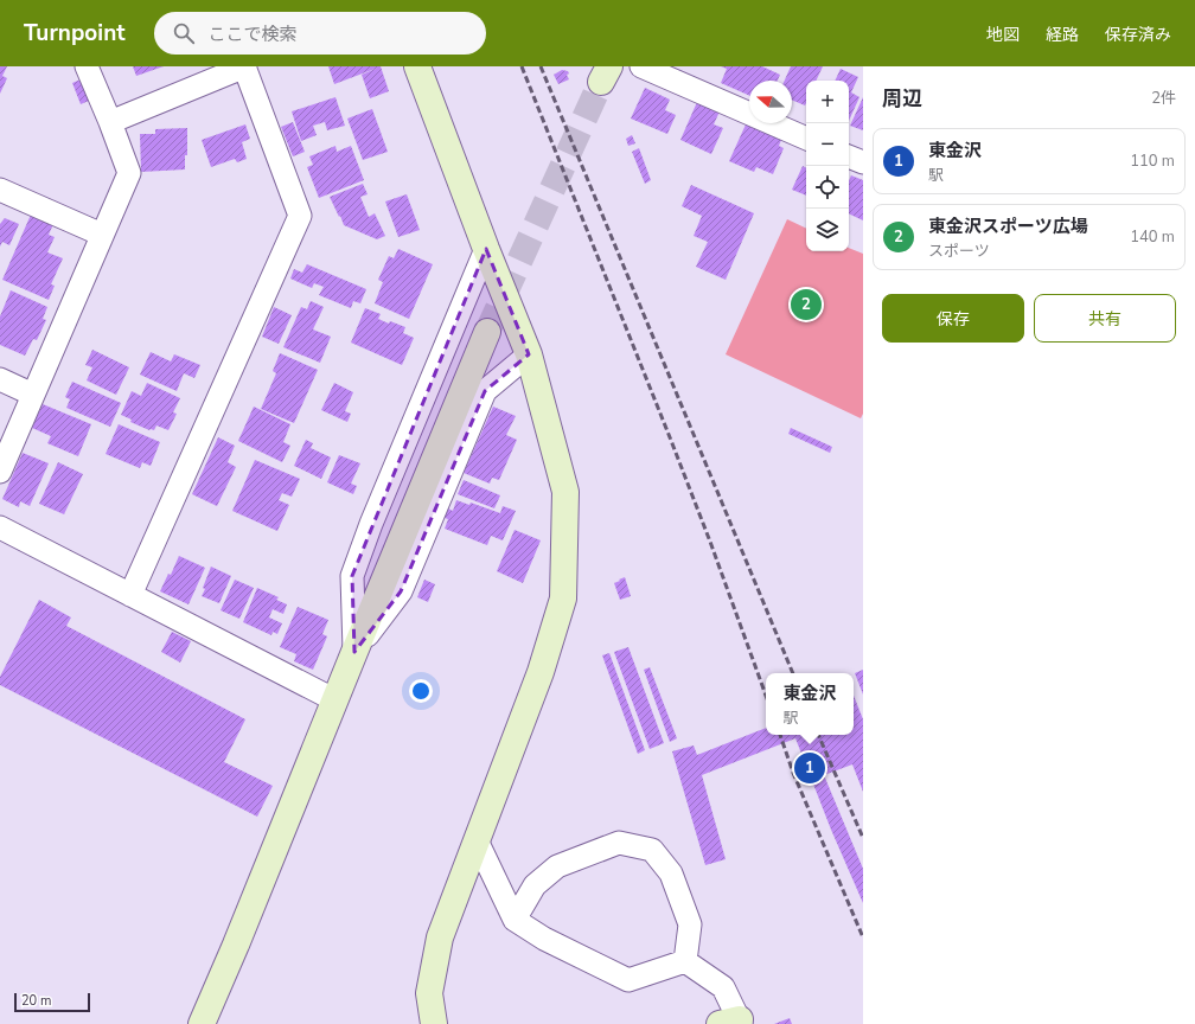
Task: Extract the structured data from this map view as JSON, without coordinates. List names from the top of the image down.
{
  "scale_bar": "20 m",
  "north": "left",
  "page": {
    "header": "Turnpoint",
    "search": "ここで検索",
    "nav": ["地図", "経路", "保存済み"],
    "heading": ["周辺", "2件"],
    "map_buttons": ["+", "−"],
    "list": [
      {
        "mark": "1",
        "name": "東金沢",
        "note": "駅",
        "value": "110 m"
      },
      {
        "mark": "2",
        "name": "東金沢スポーツ広場",
        "note": "スポーツ",
        "value": "140 m"
      }
    ],
    "buttons": ["保存", "共有"],
    "pins": ["2", "1"],
    "popup": ["東金沢", "駅"],
    "scale": "20 m"
  }
}
